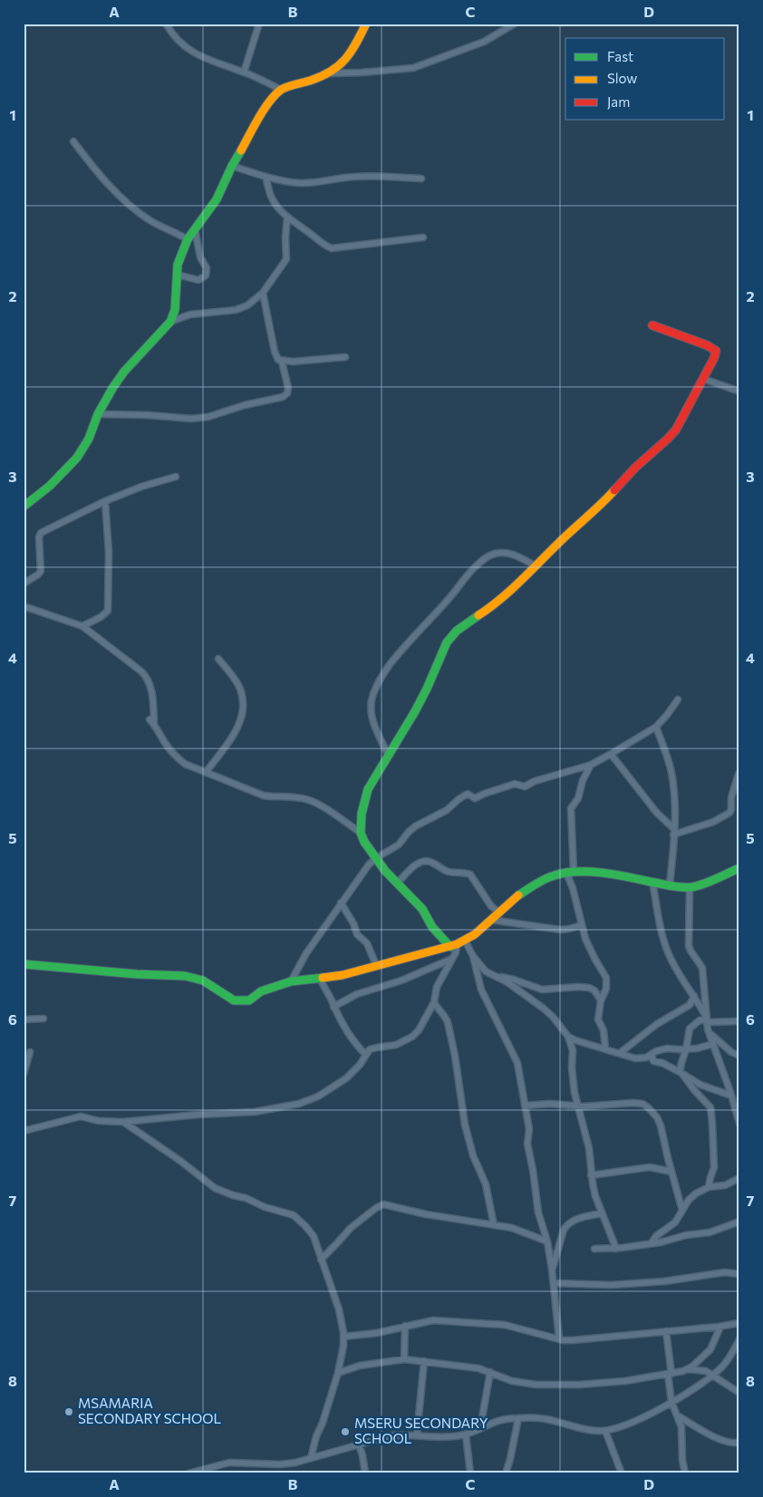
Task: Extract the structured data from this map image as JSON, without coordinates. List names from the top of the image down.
{
  "places": ["MSAMARIA SECONDARY SCHOOL", "MSERU SECONDARY SCHOOL"],
  "legend": ["Fast", "Slow", "Jam"],
  "grid": {
    "columns": [
      "A",
      "B",
      "C",
      "D"
    ],
    "rows": [
      "1",
      "2",
      "3",
      "4",
      "5",
      "6",
      "7",
      "8"
    ]
  }
}
